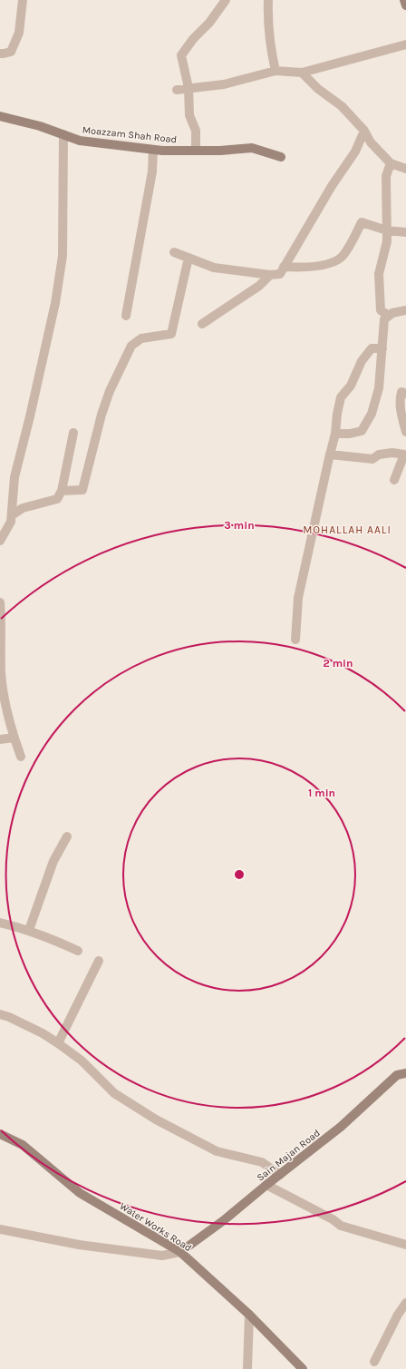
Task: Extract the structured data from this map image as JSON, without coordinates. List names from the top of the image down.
{
  "streets": {
    "street": ["Moazzam Shah Road", "Sain Majan Road", "Water Works Road"]
  },
  "crossings": [
    ["Sain Majan Road", "Water Works Road"]
  ],
  "districts": ["MOHALLAH AALI"],
  "rings": ["3 min", "2 min", "1 min"]
}
